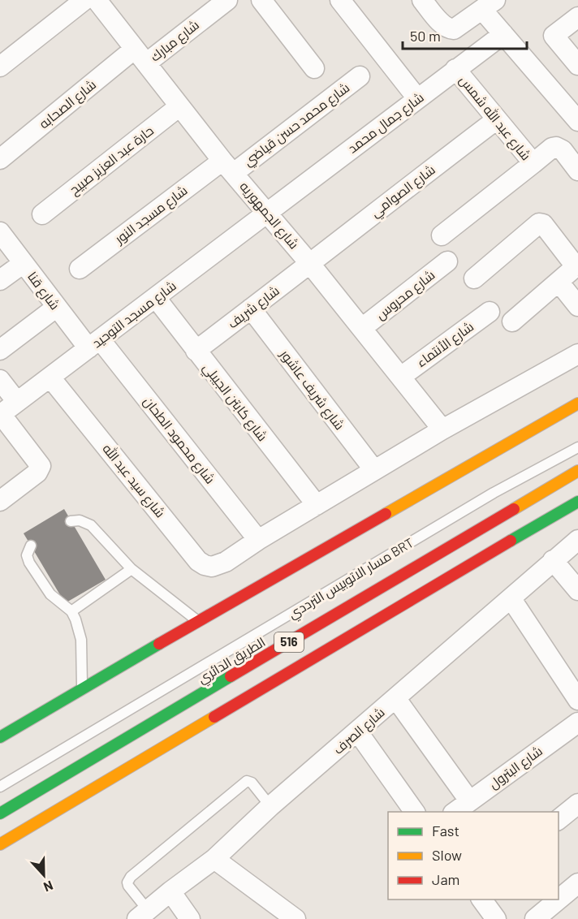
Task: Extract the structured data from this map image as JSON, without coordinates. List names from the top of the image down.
{
  "streets": {
    "highway": ["516", "الطريق الدائري"],
    "street": [
      "شارع مبارك",
      "شارع الصحابه",
      "شارع عبد الله شمس",
      "شارع جمال محمد",
      "شارع محمد حسن قياضي",
      "حارة عبد العزيز صبيح",
      "شارع الصوامي",
      "شارع مسجد النور",
      "شارع الجمهوريه",
      "شارع قنا",
      "شارع محروس",
      "شارع شريف",
      "شارع مسجد التوحيد",
      "شارع الأنتماء",
      "شارع شريف عاشور",
      "شارع كابتن الجيبلي",
      "شارع محمود الطحان",
      "شارع سيد عبد الله",
      "شارع الصرف",
      "شارع البترول"
    ],
    "lane": ["مسار الاتوبيس الترددي BRT"]
  },
  "crossings": [
    ["شارع مبارك", "شارع الصحابه"],
    ["شارع مبارك", "شارع الجمهوريه"],
    ["شارع الصحابه", "شارع الجمهوريه"],
    ["شارع عبد الله شمس", "شارع جمال محمد"],
    ["شارع عبد الله شمس", "شارع الصوامي"],
    ["شارع جمال محمد", "شارع الجمهوريه"],
    ["شارع جمال محمد", "شارع مسجد التوحيد"],
    ["شارع محمد حسن قياضي", "شارع مسجد النور"],
    ["شارع محمد حسن قياضي", "شارع الجمهوريه"],
    ["حارة عبد العزيز صبيح", "شارع الجمهوريه"],
    ["شارع الصوامي", "شارع الجمهوريه"],
    ["شارع الصوامي", "شارع شريف"],
    ["شارع مسجد النور", "شارع الجمهوريه"],
    ["شارع الجمهوريه", "شارع محروس"],
    ["شارع الجمهوريه", "شارع شريف"],
    ["شارع الجمهوريه", "شارع مسجد التوحيد"],
    ["شارع الجمهوريه", "شارع الأنتماء"],
    ["شارع قنا", "شارع مسجد التوحيد"],
    ["شارع قنا", "شارع محمود الطحان"],
    ["شارع شريف", "شارع شريف عاشور"],
    ["شارع شريف", "شارع كابتن الجيبلي"],
    ["شارع مسجد التوحيد", "شارع كابتن الجيبلي"],
    ["شارع مسجد التوحيد", "شارع محمود الطحان"],
    ["شارع مسجد التوحيد", "شارع سيد عبد الله"],
    ["شارع محمود الطحان", "شارع سيد عبد الله"]
  ],
  "legend": ["Fast", "Slow", "Jam"],
  "scale_bar": "50 m",
  "north": "bottom"
}
